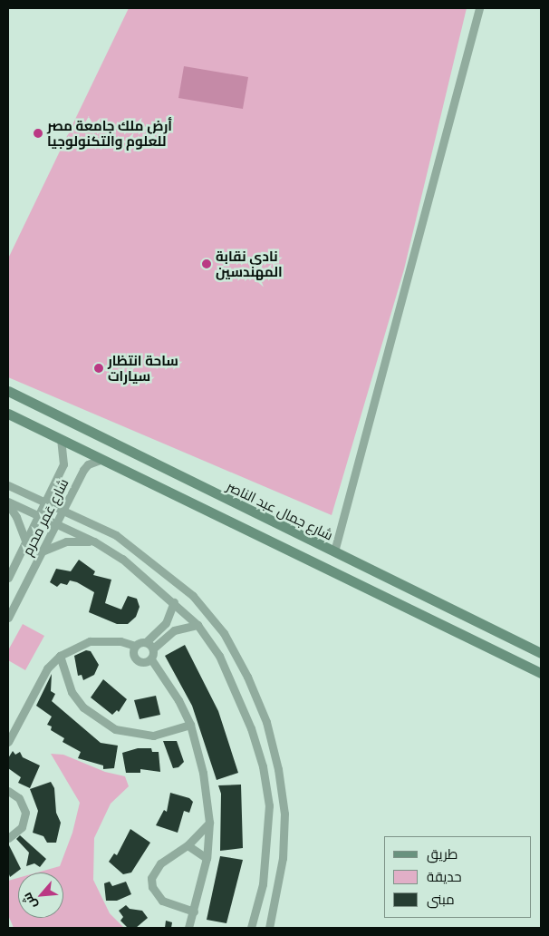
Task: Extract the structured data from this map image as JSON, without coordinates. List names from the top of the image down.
{
  "streets": {
    "main road": ["شارع جمال عبد الناصر"],
    "street": ["شارع عَمر محرم"]
  },
  "places": ["أرض ملك جامعة مصر للعلوم والتكنولوجيا", "نادى نقابة المهندسين", "ساحة انتظار سيارات"],
  "legend": ["طريق", "حديقة", "مبنى"],
  "north": "bottom left"
}
